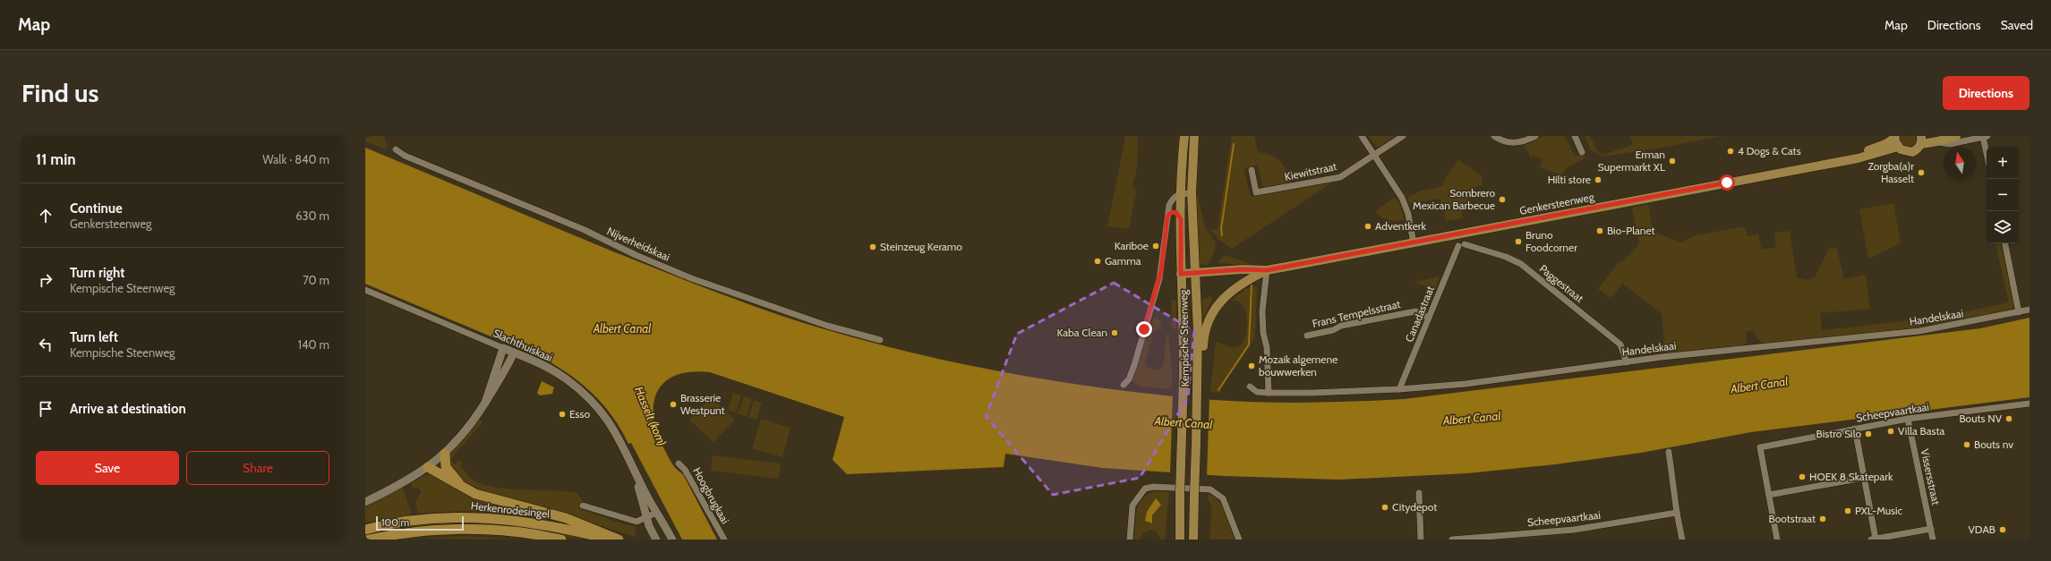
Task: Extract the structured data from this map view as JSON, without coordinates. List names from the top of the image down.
{
  "streets": {
    "highway": ["Herkenrodesingel"],
    "main road": ["Genkersteenweg", "Kempische Steenweg"],
    "street": [
      "Kiewitstraat",
      "Nijverheidskaai",
      "Paggestraat",
      "Frans Tempelsstraat",
      "Canadastraat",
      "Handelskaai",
      "Slachthuiskaai",
      "Scheepvaartkaai",
      "Vissersstraat",
      "Hoogbrugkaai"
    ]
  },
  "crossings": [
    ["Genkersteenweg", "Kempische Steenweg"],
    ["Paggestraat", "Handelskaai"],
    ["Frans Tempelsstraat", "Canadastraat"],
    ["Canadastraat", "Handelskaai"],
    ["Scheepvaartkaai", "Vissersstraat"]
  ],
  "water": ["Albert Canal", "Hasselt (kom)"],
  "places": [
    "4 Dogs & Cats",
    "Erman Supermarkt XL",
    "Zorgba(a)r Hasselt",
    "Hilti store",
    "Sombrero Mexican Barbecue",
    "Adventkerk",
    "Bio-Planet",
    "Bruno Foodcorner",
    "Kariboe",
    "Steinzeug Keramo",
    "Gamma",
    "Kaba Clean",
    "Mozaik algemene bouwwerken",
    "Brasserie Westpunt",
    "Esso",
    "Bouts NV",
    "Villa Basta",
    "Bistro Silo",
    "Bouts nv",
    "HOEK 8 Skatepark",
    "Citydepot",
    "PXL-Music",
    "Bootstraat",
    "VDAB"
  ],
  "scale_bar": "100 m",
  "north": "top",
  "page": {
    "header": "Map",
    "nav": ["Map", "Directions", "Saved"],
    "buttons": [
      "Directions",
      ["Save", "Share"]
    ],
    "title": "Find us",
    "heading": ["11 min", "Walk · 840 m"],
    "map_buttons": ["+", "−"],
    "list": [
      ["Continue", "Genkersteenweg", "630 m"],
      ["Turn right", "Kempische Steenweg", "70 m"],
      ["Turn left", "Kempische Steenweg", "140 m"],
      "Arrive at destination"
    ],
    "scale": "100 m"
  }
}
